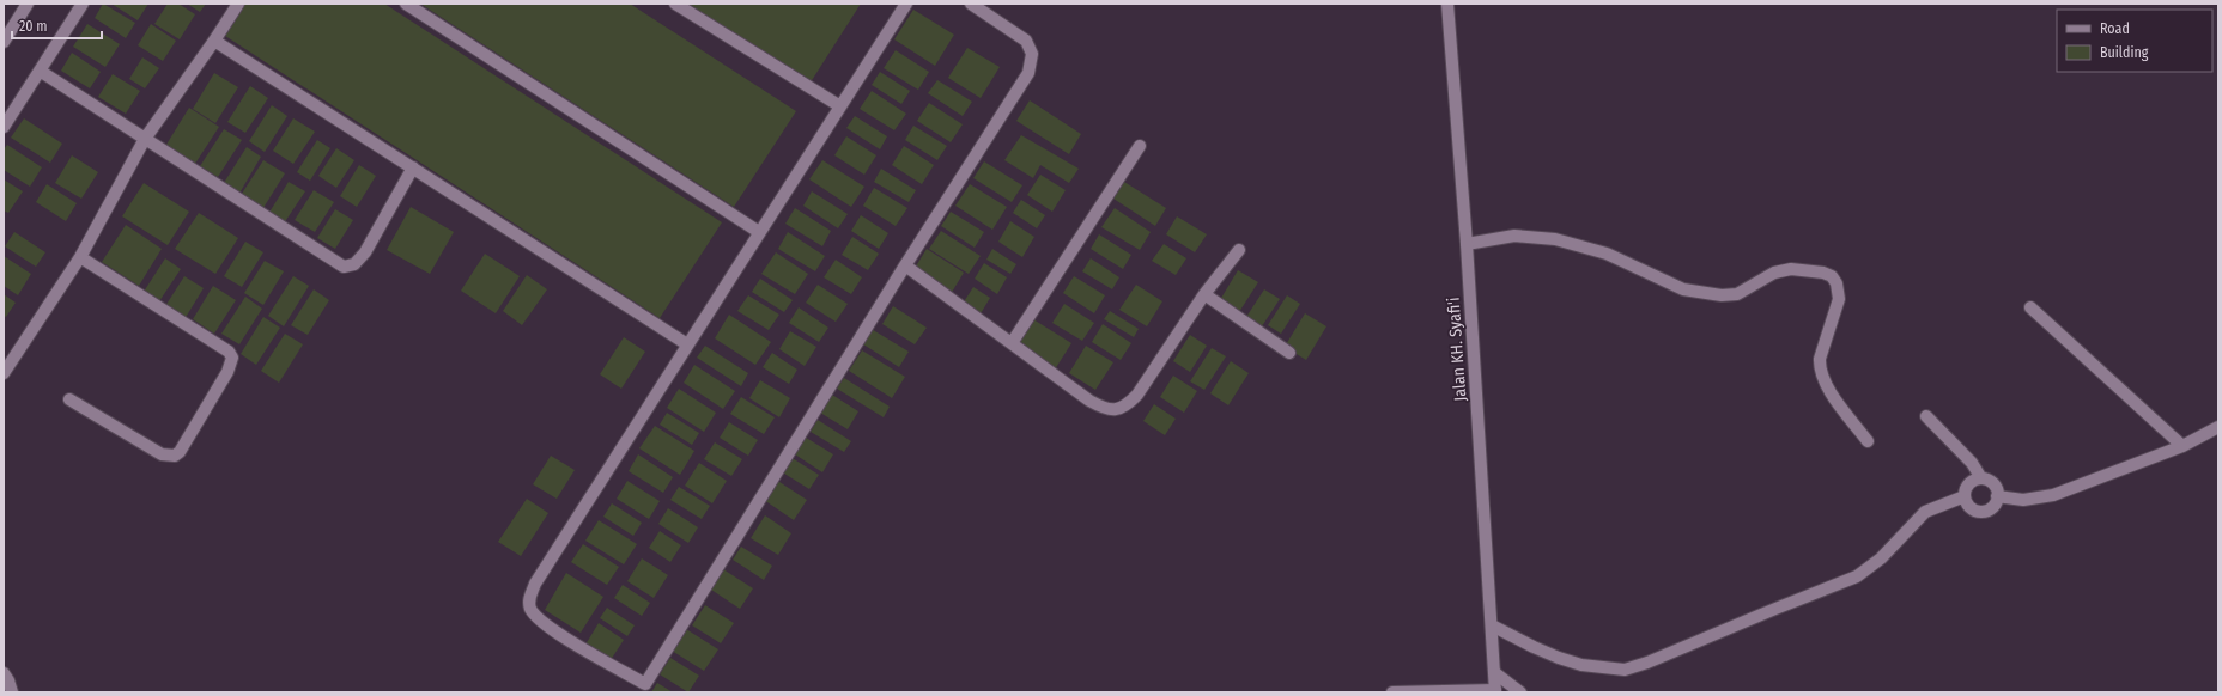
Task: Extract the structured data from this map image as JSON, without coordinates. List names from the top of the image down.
{
  "streets": {
    "street": ["Jalan KH. Syafi'i"]
  },
  "legend": ["Road", "Building"],
  "scale_bar": "20 m"
}
